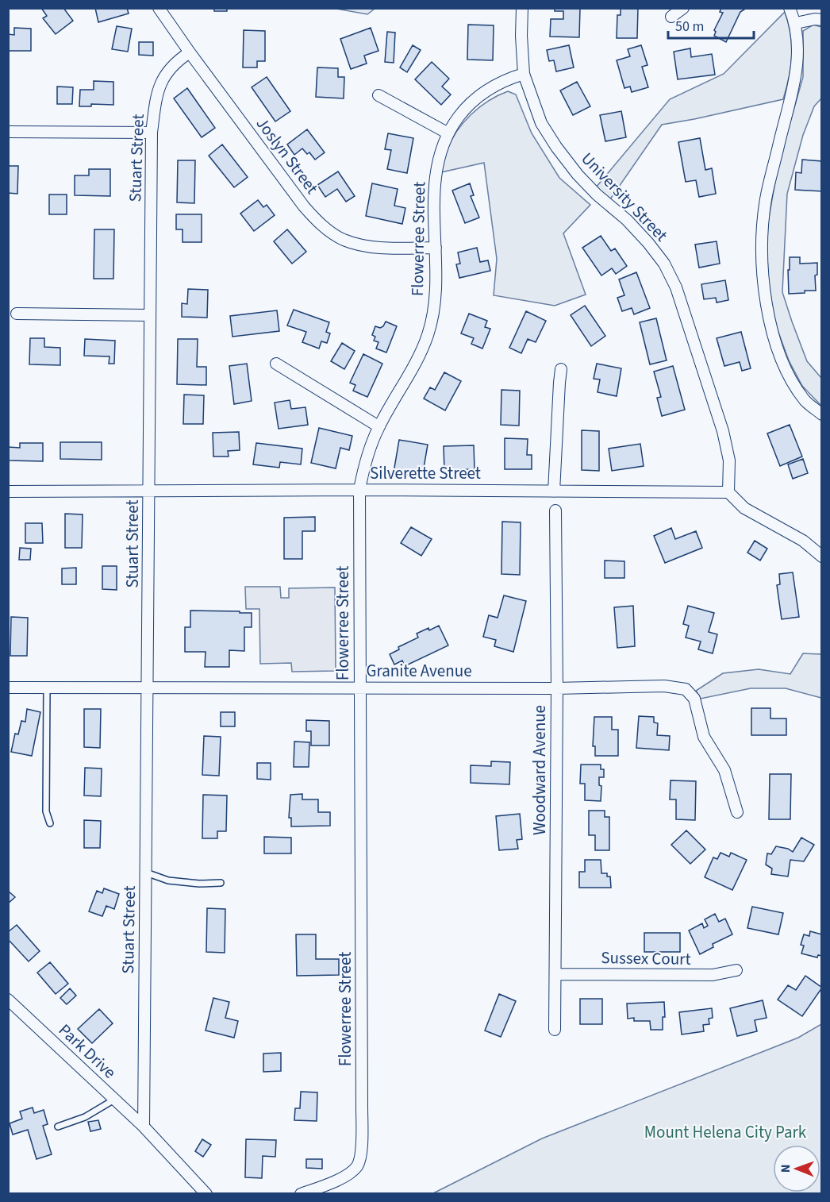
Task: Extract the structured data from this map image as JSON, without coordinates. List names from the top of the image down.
{
  "streets": {
    "street": [
      "Joslyn Street",
      "Stuart Street",
      "University Street",
      "Flowerree Street",
      "Silverette Street",
      "Granite Avenue",
      "Woodward Avenue",
      "Sussex Court",
      "Park Drive"
    ]
  },
  "crossings": [
    ["Joslyn Street", "Stuart Street"],
    ["Joslyn Street", "Flowerree Street"],
    ["Stuart Street", "Silverette Street"],
    ["Stuart Street", "Granite Avenue"],
    ["Stuart Street", "Park Drive"],
    ["University Street", "Flowerree Street"],
    ["University Street", "Silverette Street"],
    ["Flowerree Street", "Silverette Street"],
    ["Flowerree Street", "Granite Avenue"],
    ["Granite Avenue", "Woodward Avenue"],
    ["Woodward Avenue", "Sussex Court"]
  ],
  "parks": ["Mount Helena City Park"],
  "scale_bar": "50 m",
  "north": "left"
}
